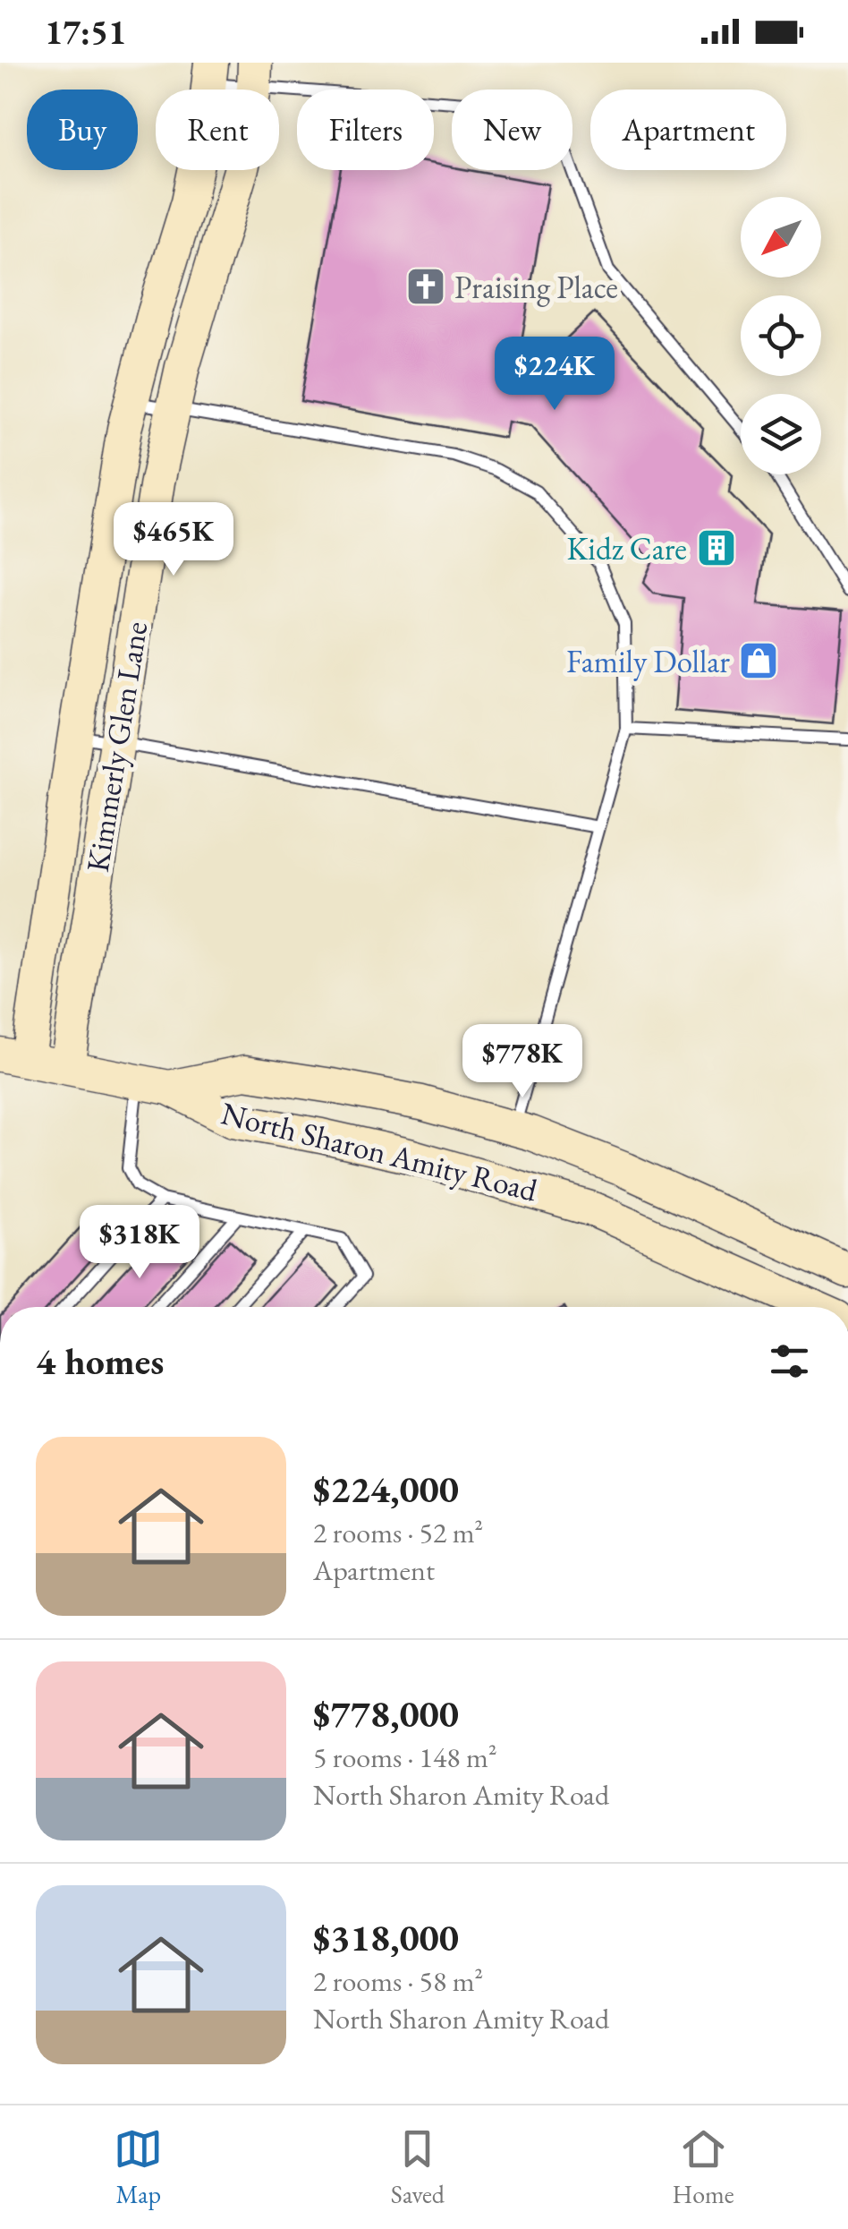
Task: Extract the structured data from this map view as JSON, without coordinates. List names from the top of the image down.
{
  "streets": {
    "street": ["Kimmerly Glen Lane", "North Sharon Amity Road"]
  },
  "crossings": [
    ["Kimmerly Glen Lane", "North Sharon Amity Road"]
  ],
  "places": {
    "church": ["Praising Place"],
    "building": ["Kidz Care"],
    "shop": ["Family Dollar"]
  },
  "north": "bottom left",
  "page": {
    "status": "17:51",
    "chip": [
      "Buy",
      "Rent",
      "Filters",
      "New",
      "Apartment"
    ],
    "price": [
      "$224K",
      "$465K",
      "$778K",
      "$318K"
    ],
    "heading": "4 homes",
    "list": [
      {
        "name": "$224,000",
        "note": "2 rooms · 52 m² · Apartment"
      },
      {
        "name": "$778,000",
        "note": "5 rooms · 148 m² · North Sharon Amity Road"
      },
      {
        "name": "$318,000",
        "note": "2 rooms · 58 m² · North Sharon Amity Road"
      }
    ],
    "tabs": ["Map", "Saved", "Home"]
  }
}
